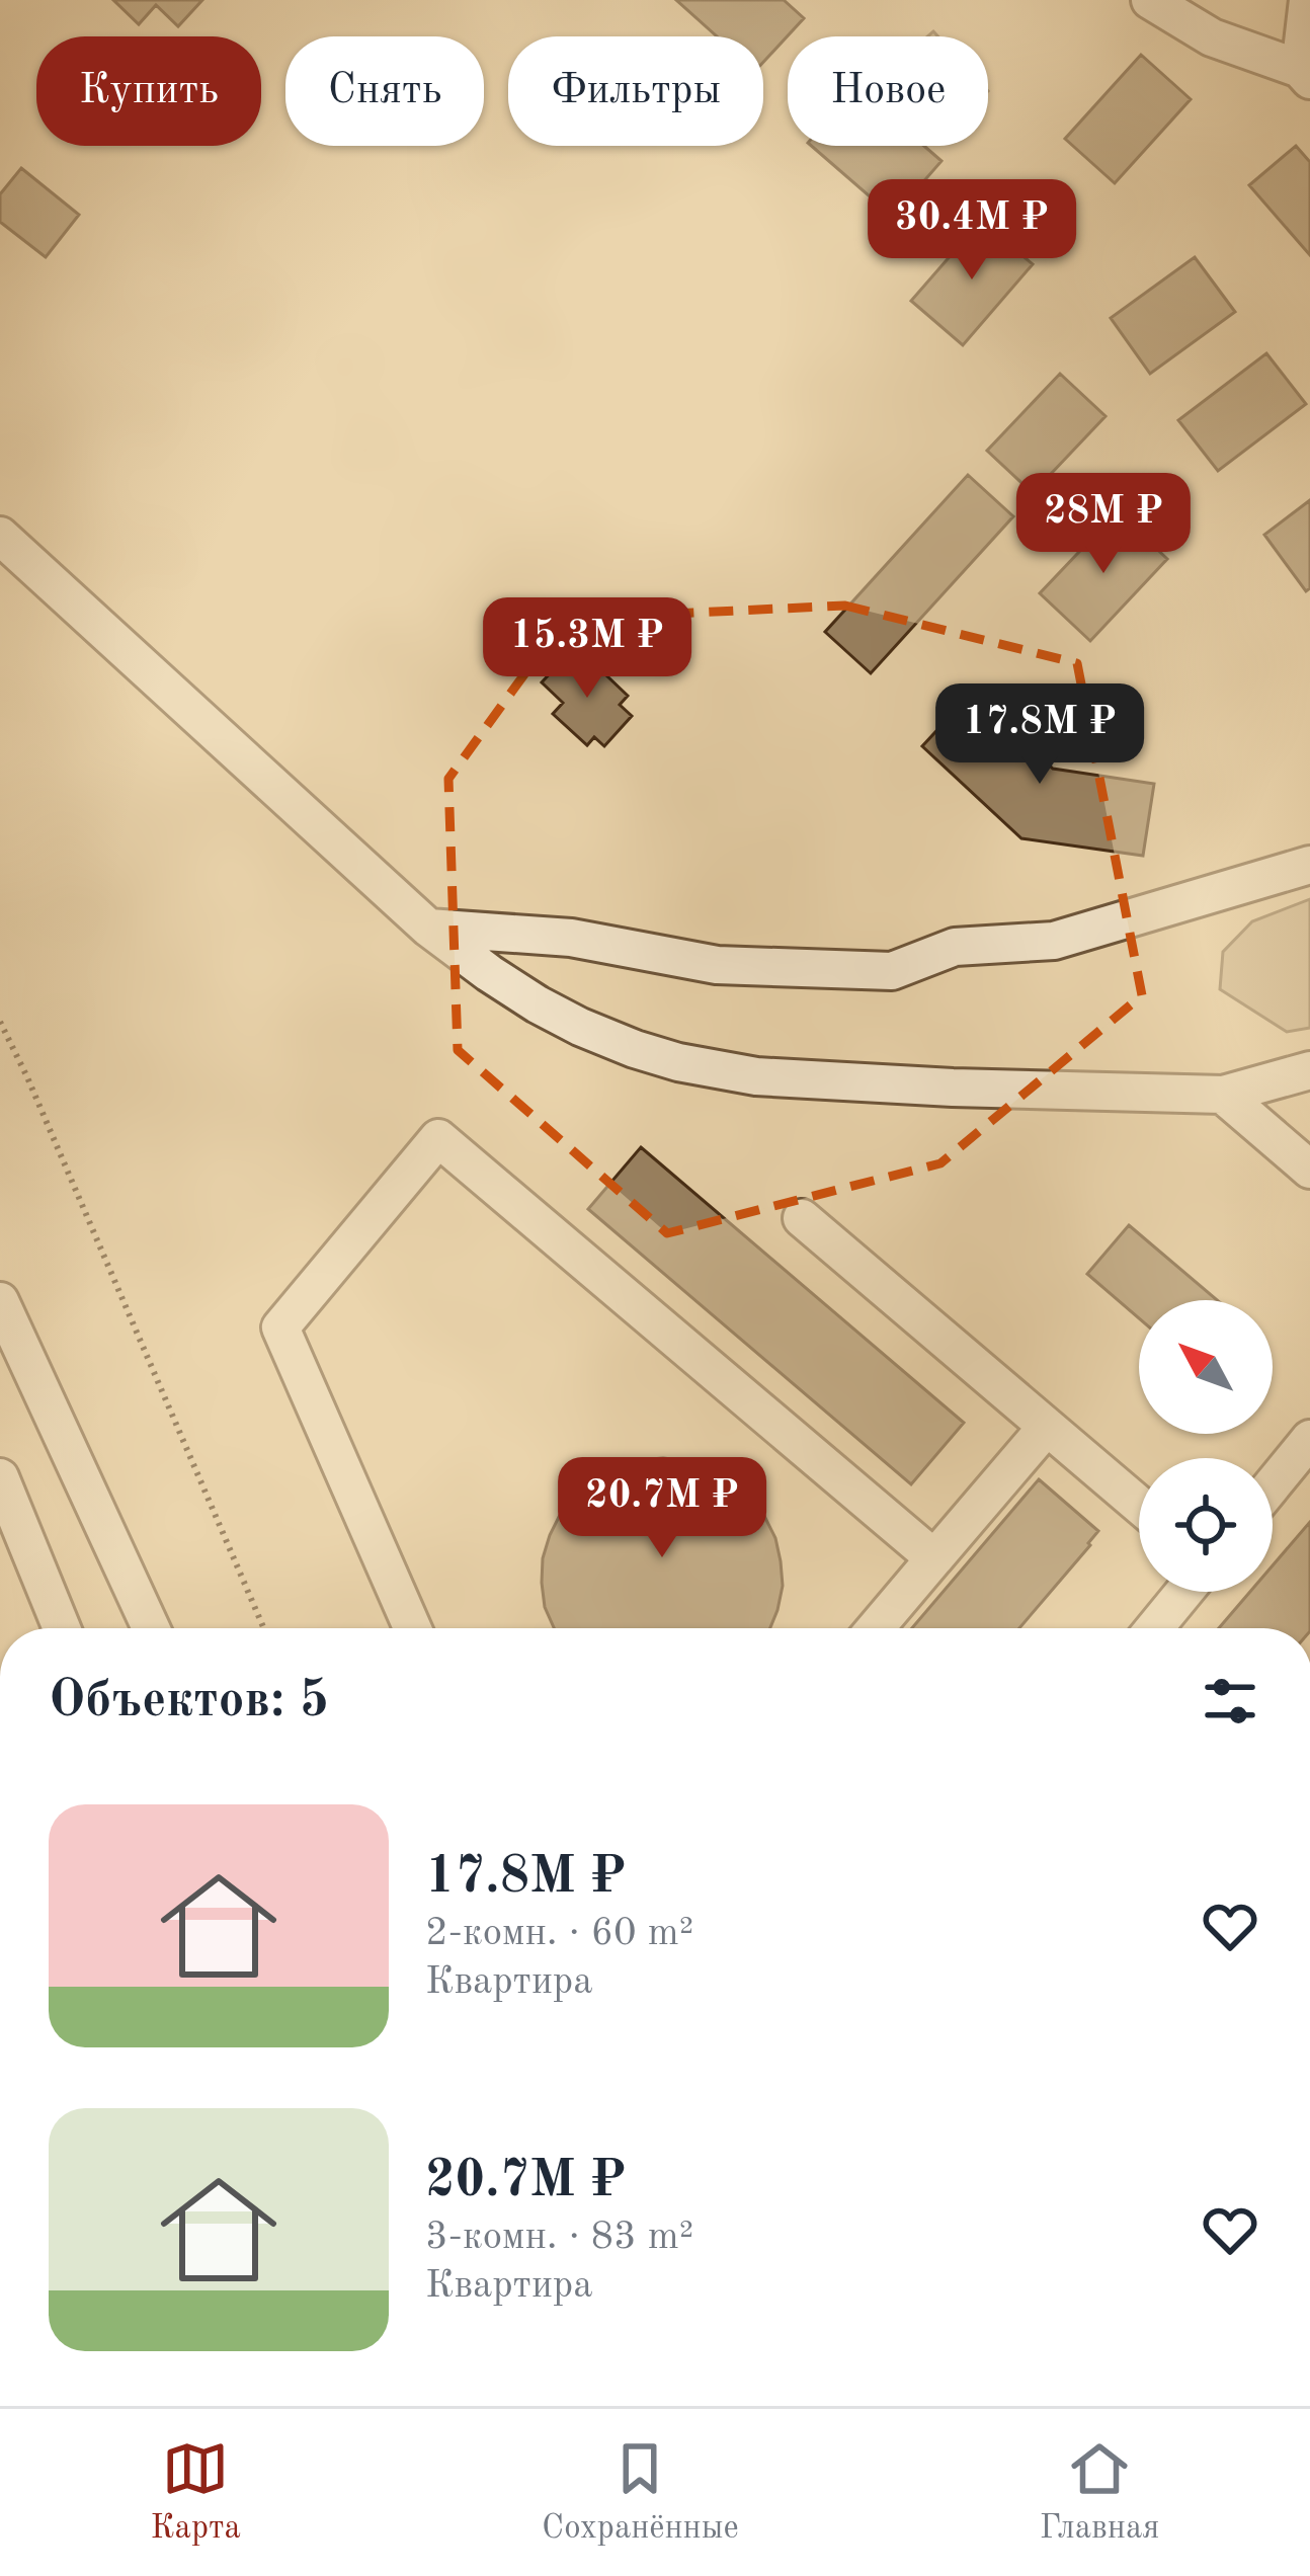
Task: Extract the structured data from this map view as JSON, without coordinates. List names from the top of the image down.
{
  "north": "top left",
  "page": {
    "chip": [
      "Купить",
      "Снять",
      "Фильтры",
      "Новое"
    ],
    "price": [
      "30.4M ₽",
      "28M ₽",
      "15.3M ₽",
      "17.8M ₽",
      "20.7M ₽"
    ],
    "heading": "Объектов: 5",
    "list": [
      {
        "name": "17.8M ₽",
        "note": "2-комн. · 60 m² · Квартира"
      },
      {
        "name": "20.7M ₽",
        "note": "3-комн. · 83 m² · Квартира"
      }
    ],
    "tabs": ["Карта", "Сохранённые", "Главная"]
  }
}
